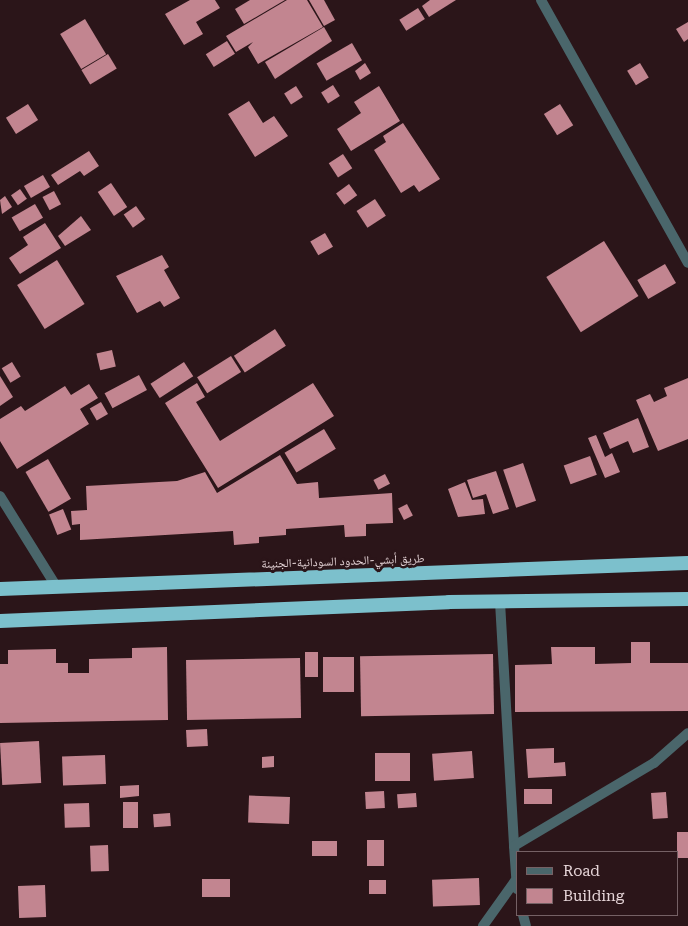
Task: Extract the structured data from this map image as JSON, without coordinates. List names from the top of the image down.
{
  "streets": {
    "highway": ["طريق أبشي-الحدود السودانية-الجنينة"]
  },
  "legend": ["Road", "Building"]
}
